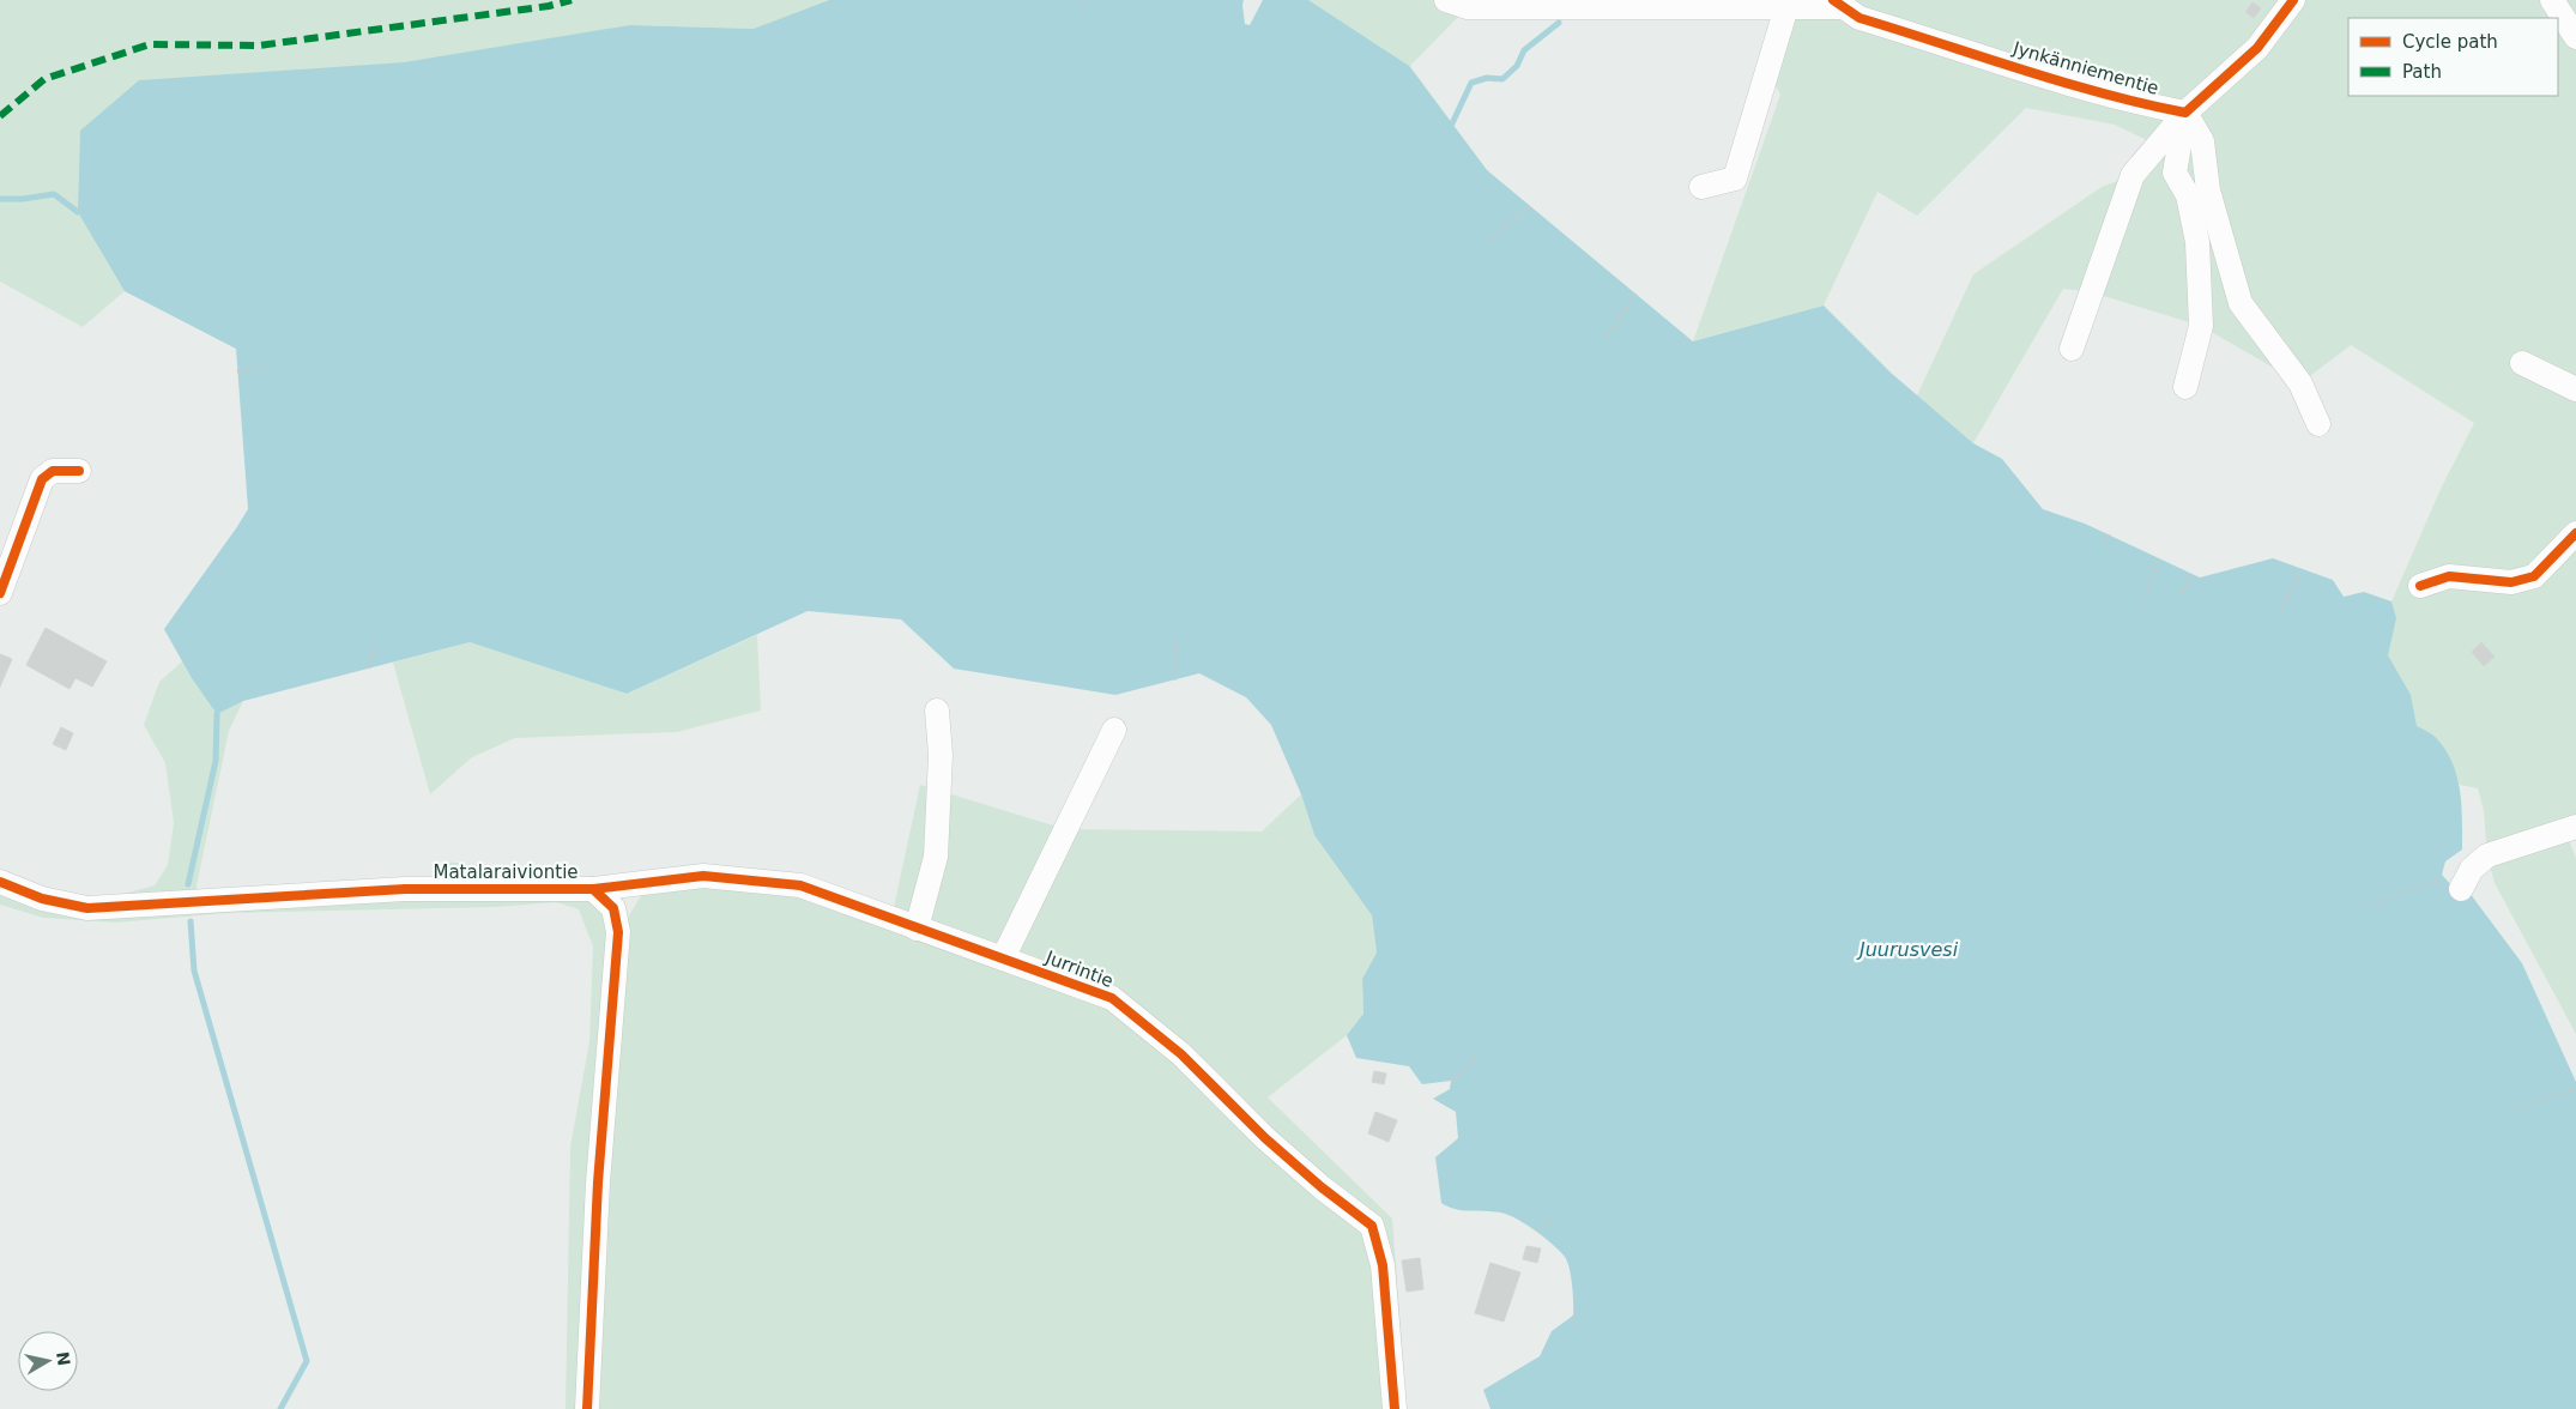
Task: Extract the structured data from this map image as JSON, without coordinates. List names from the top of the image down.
{
  "streets": {
    "street": ["Jynkänniementie", "Matalaraiviontie", "Jurrintie"]
  },
  "crossings": [
    ["Matalaraiviontie", "Jurrintie"]
  ],
  "water": ["Juurusvesi"],
  "legend": ["Cycle path", "Path"],
  "north": "right"
}
